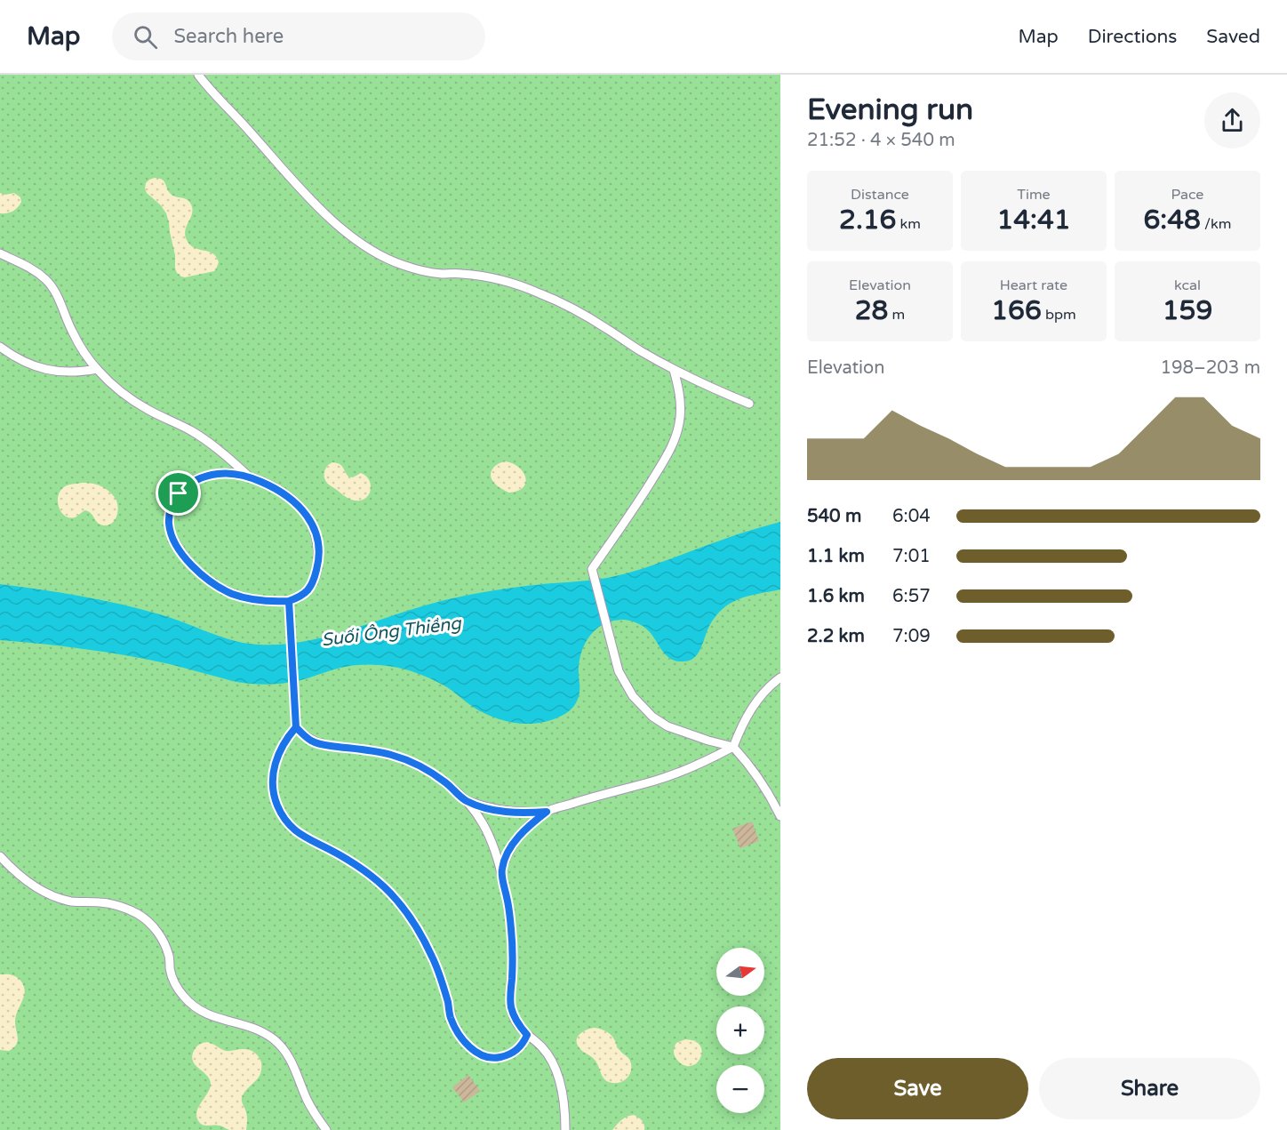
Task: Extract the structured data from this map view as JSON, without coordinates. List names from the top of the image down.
{
  "water": ["Suối Ông Thiềng"],
  "north": "right",
  "page": {
    "header": "Map",
    "search": "Search here",
    "nav": ["Map", "Directions", "Saved"],
    "heading": ["Evening run", "21:52 · 4 × 540 m"],
    "stats": [
      ["Distance", "2.16 km"],
      ["Time", "14:41"],
      ["Pace", "6:48 /km"],
      ["Elevation", "28 m"],
      ["Heart rate", "166 bpm"],
      ["kcal", "159"]
    ],
    "chart": ["Elevation", "198–203 m"],
    "list": [
      {
        "name": "540 m",
        "note": "6:04"
      },
      {
        "name": "1.1 km",
        "note": "7:01"
      },
      {
        "name": "1.6 km",
        "note": "6:57"
      },
      {
        "name": "2.2 km",
        "note": "7:09"
      }
    ],
    "map_buttons": ["+", "−"],
    "buttons": ["Save", "Share"]
  }
}
